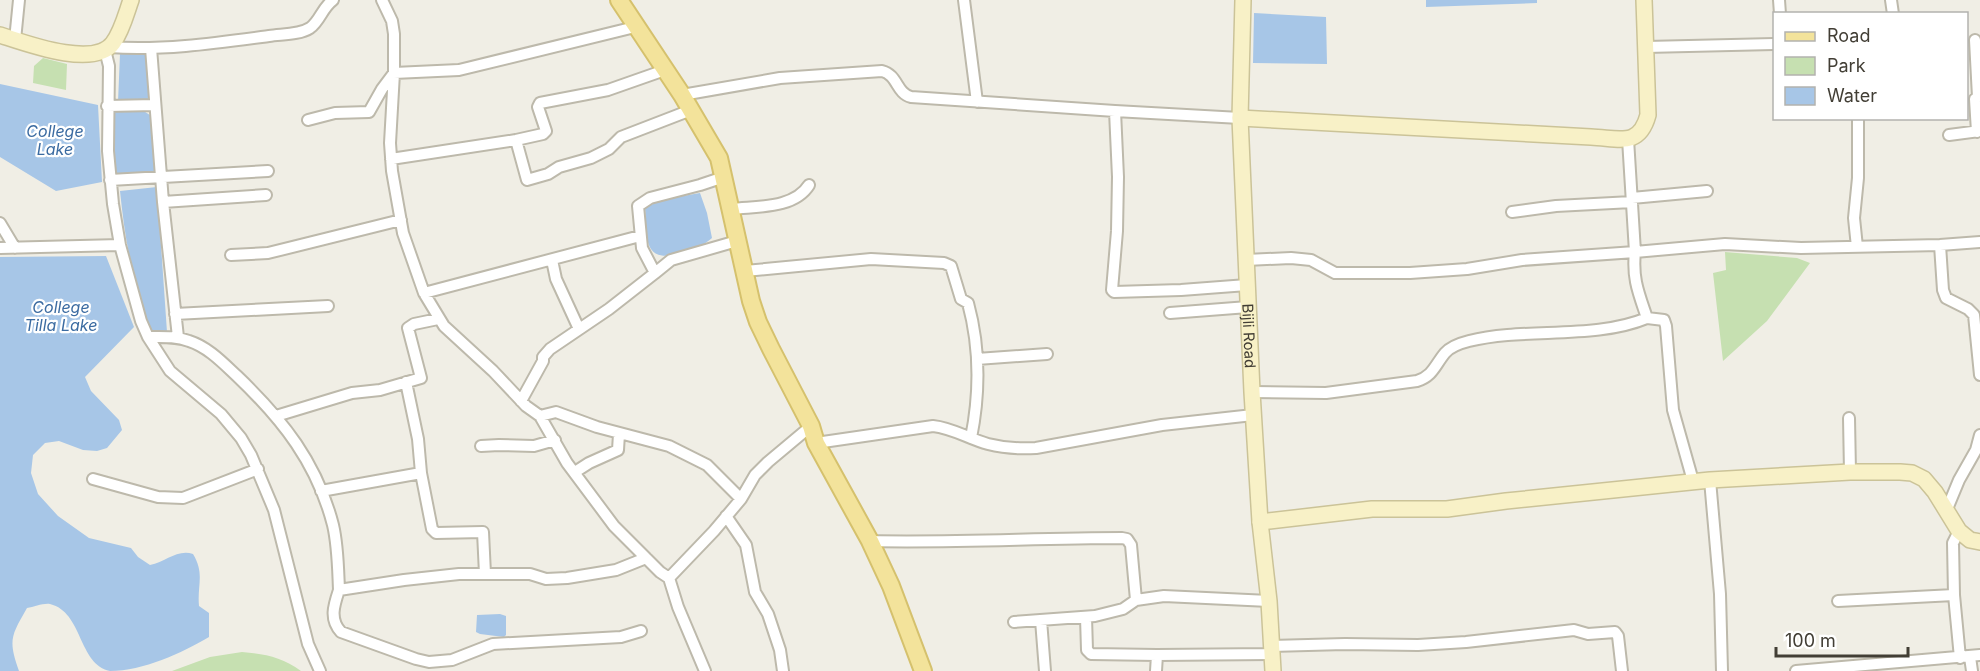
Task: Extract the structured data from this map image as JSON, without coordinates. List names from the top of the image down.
{
  "streets": {
    "street": ["Bijli Road"]
  },
  "water": ["College Lake", "College Tilla Lake"],
  "legend": ["Road", "Park", "Water"],
  "scale_bar": "100 m"
}
